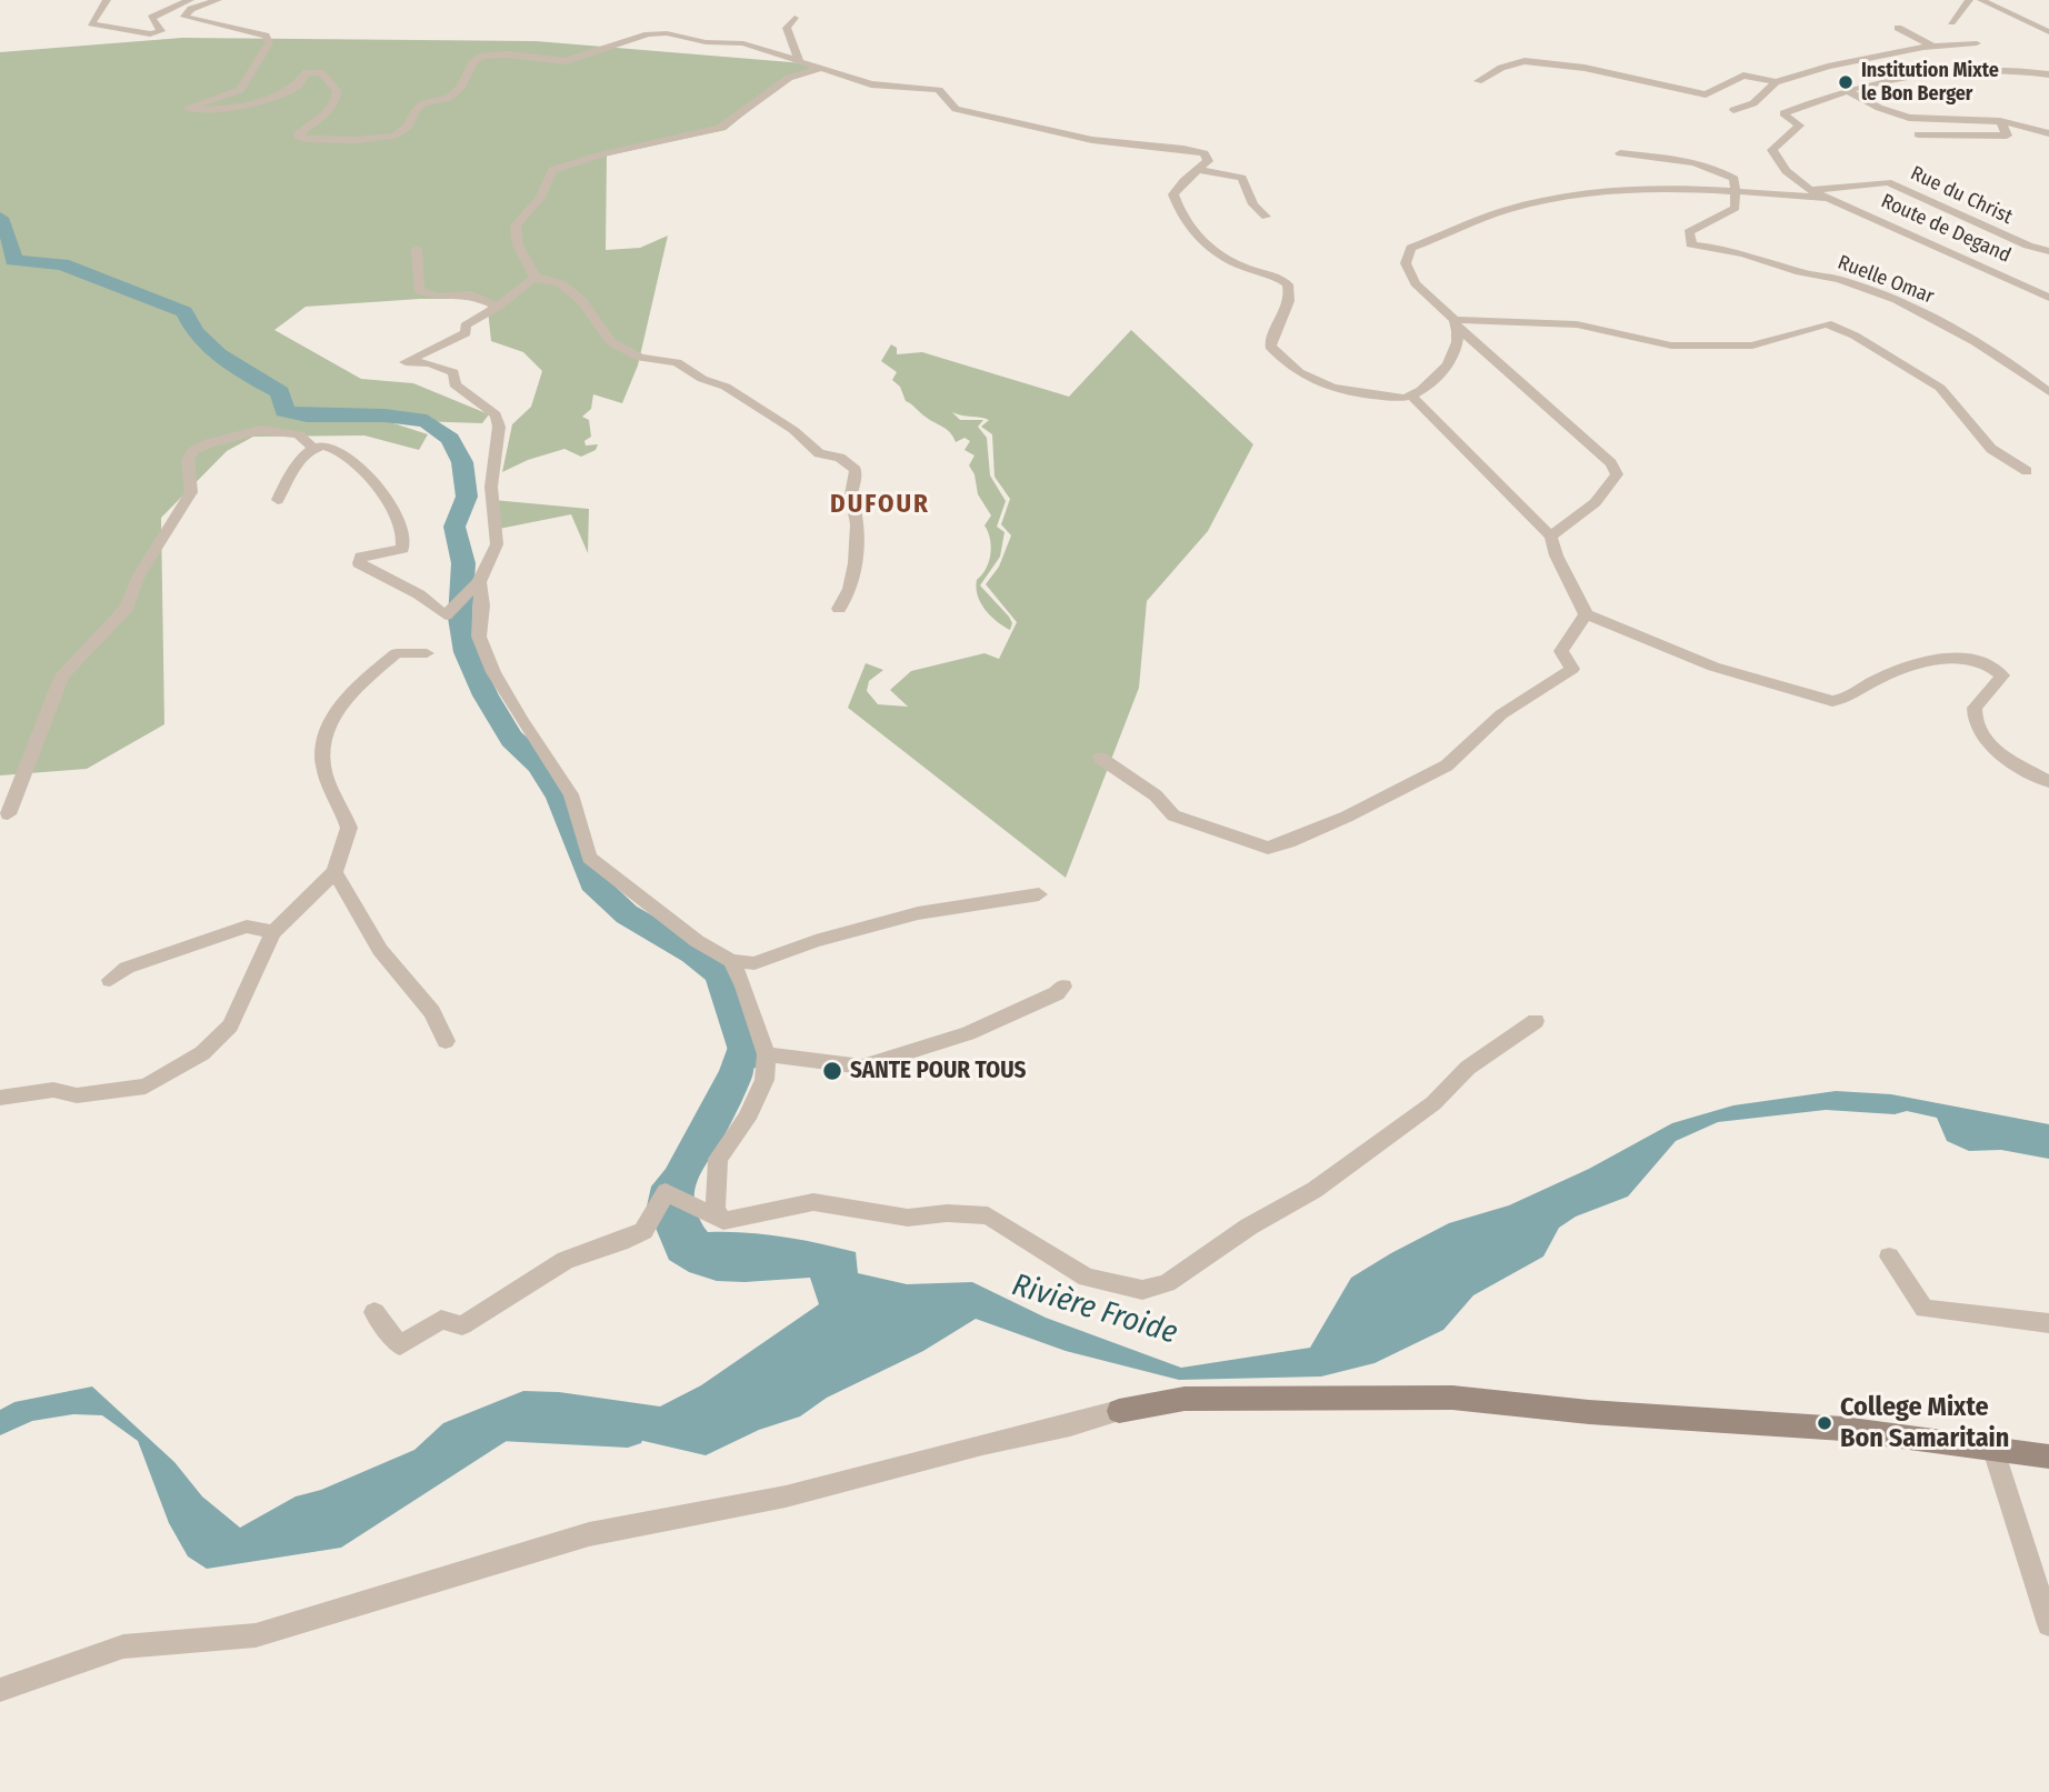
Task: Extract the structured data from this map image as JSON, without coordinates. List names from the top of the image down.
{
  "streets": {
    "street": ["Rue du Christ", "Route de Degand", "Ruelle Omar"]
  },
  "crossings": [
    ["Rue du Christ", "Route de Degand"]
  ],
  "districts": ["DUFOUR"],
  "water": ["Rivière Froide"],
  "places": ["Institution Mixte le Bon Berger", "SANTE POUR TOUS", "College Mixte Bon Samaritain"]
}
